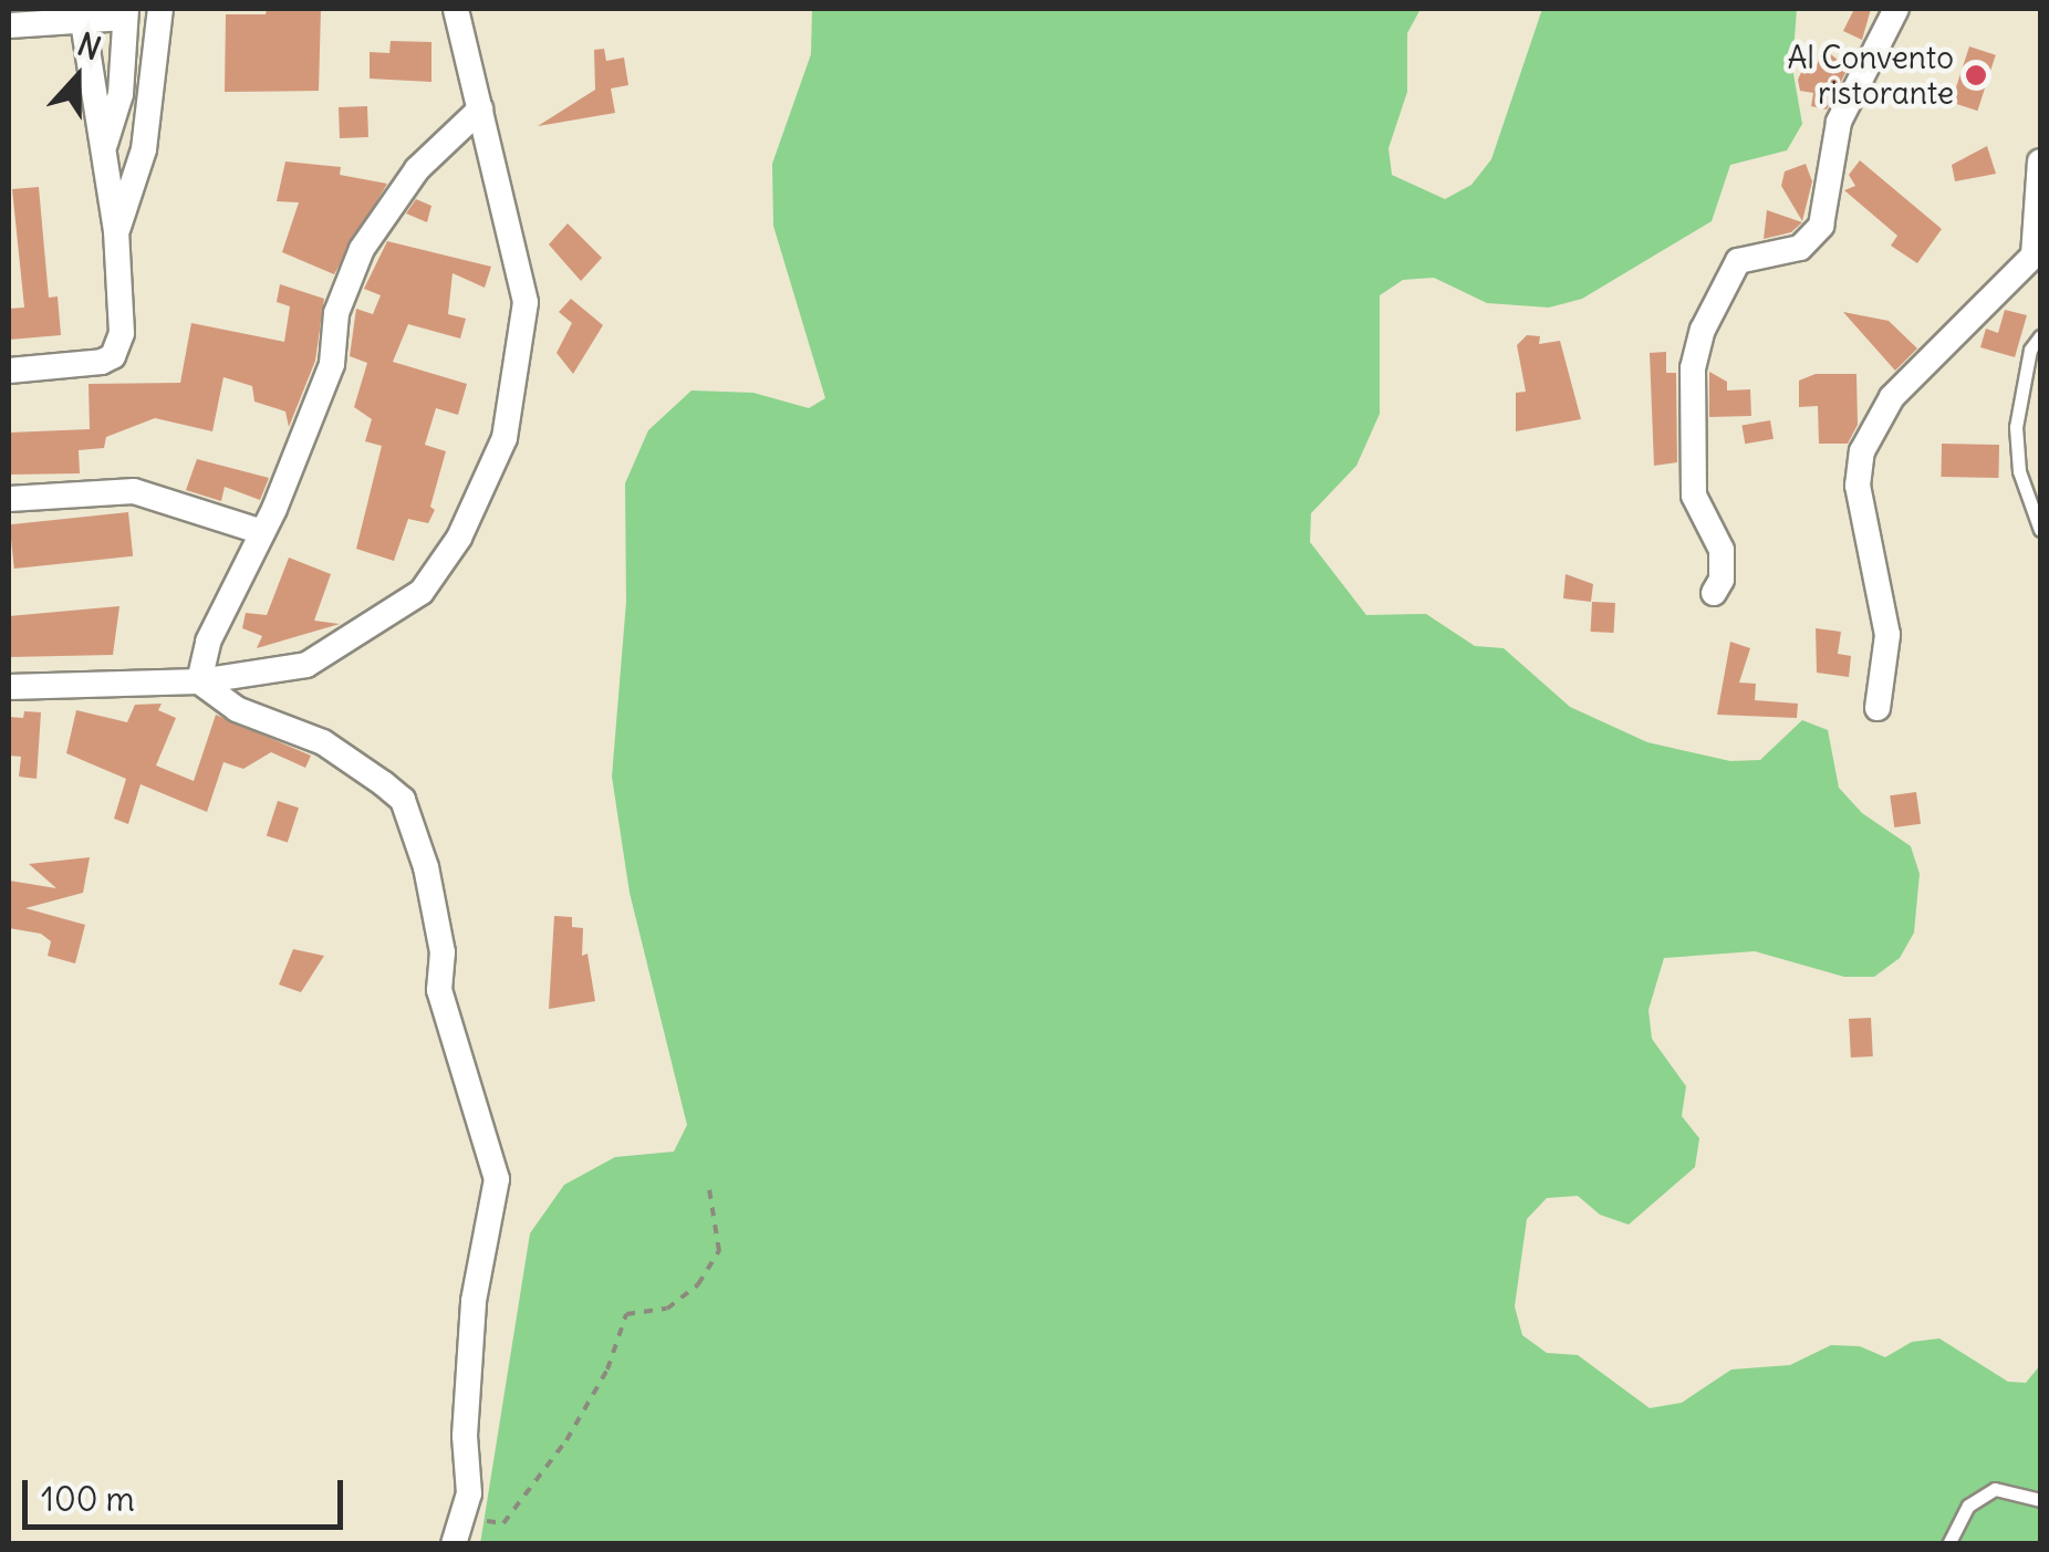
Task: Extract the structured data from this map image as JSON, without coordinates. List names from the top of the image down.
{
  "places": ["Al Convento ristorante"],
  "scale_bar": "100 m",
  "north": "top"
}
